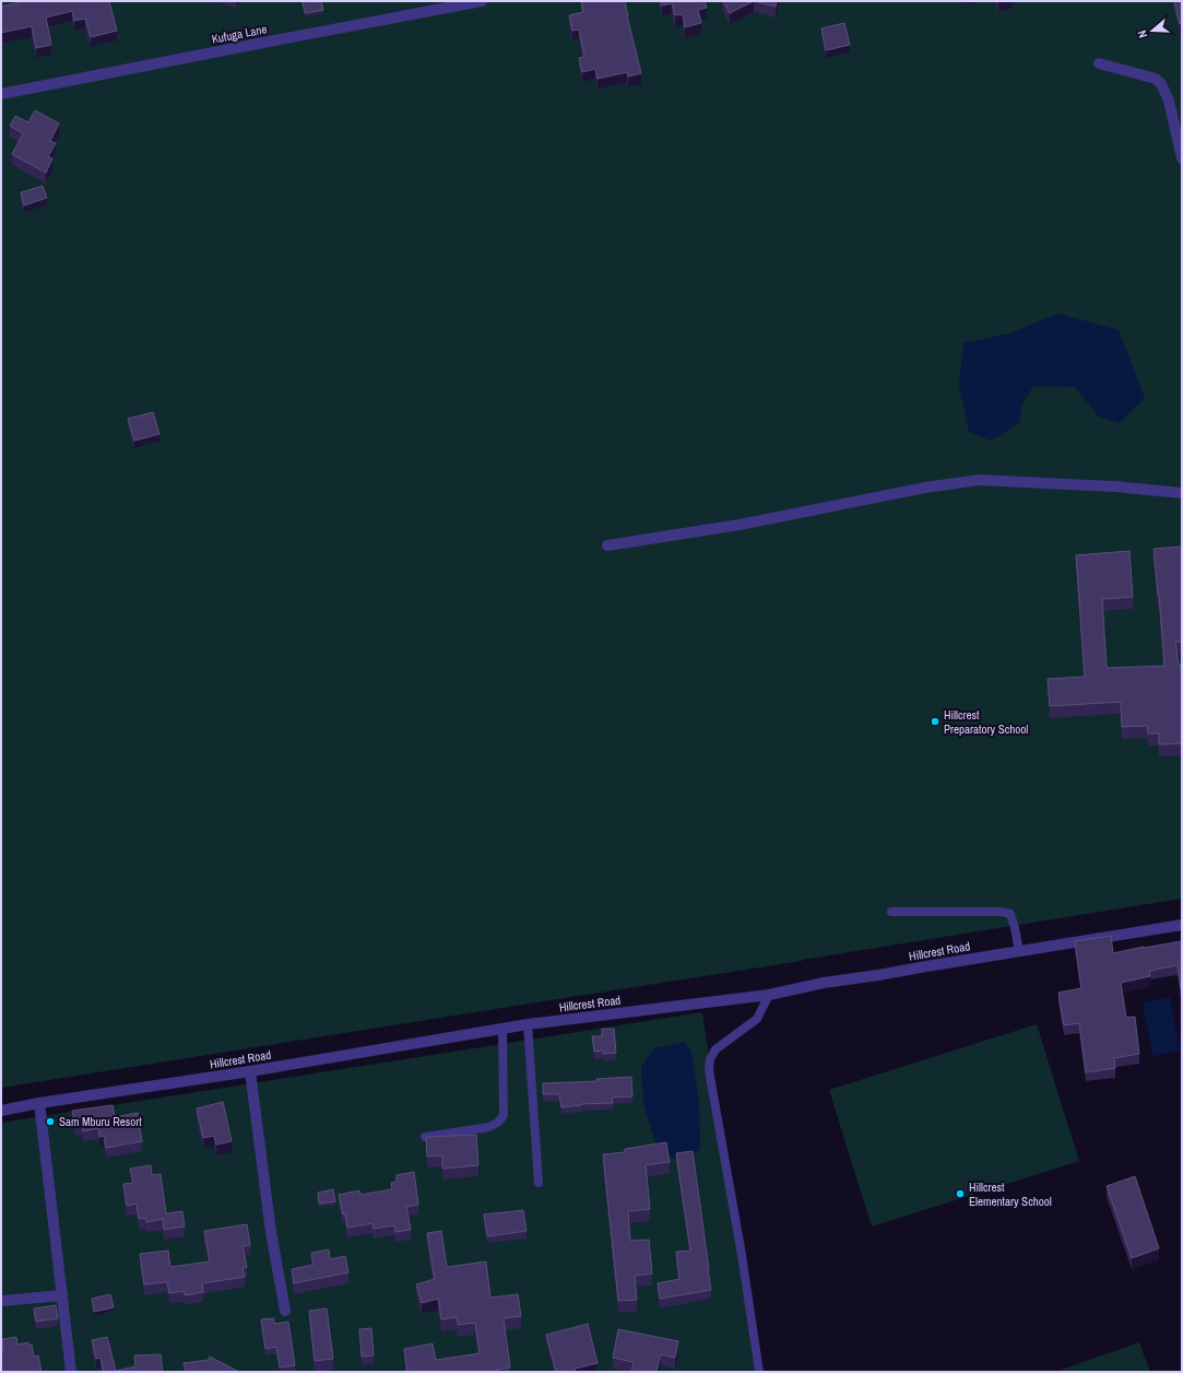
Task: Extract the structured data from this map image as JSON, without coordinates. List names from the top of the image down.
{
  "streets": {
    "street": ["Kufuga Lane", "Hillcrest Road"]
  },
  "places": ["Hillcrest Preparatory School", "Sam Mburu Resort", "Hillcrest Elementary School"],
  "north": "left"
}
